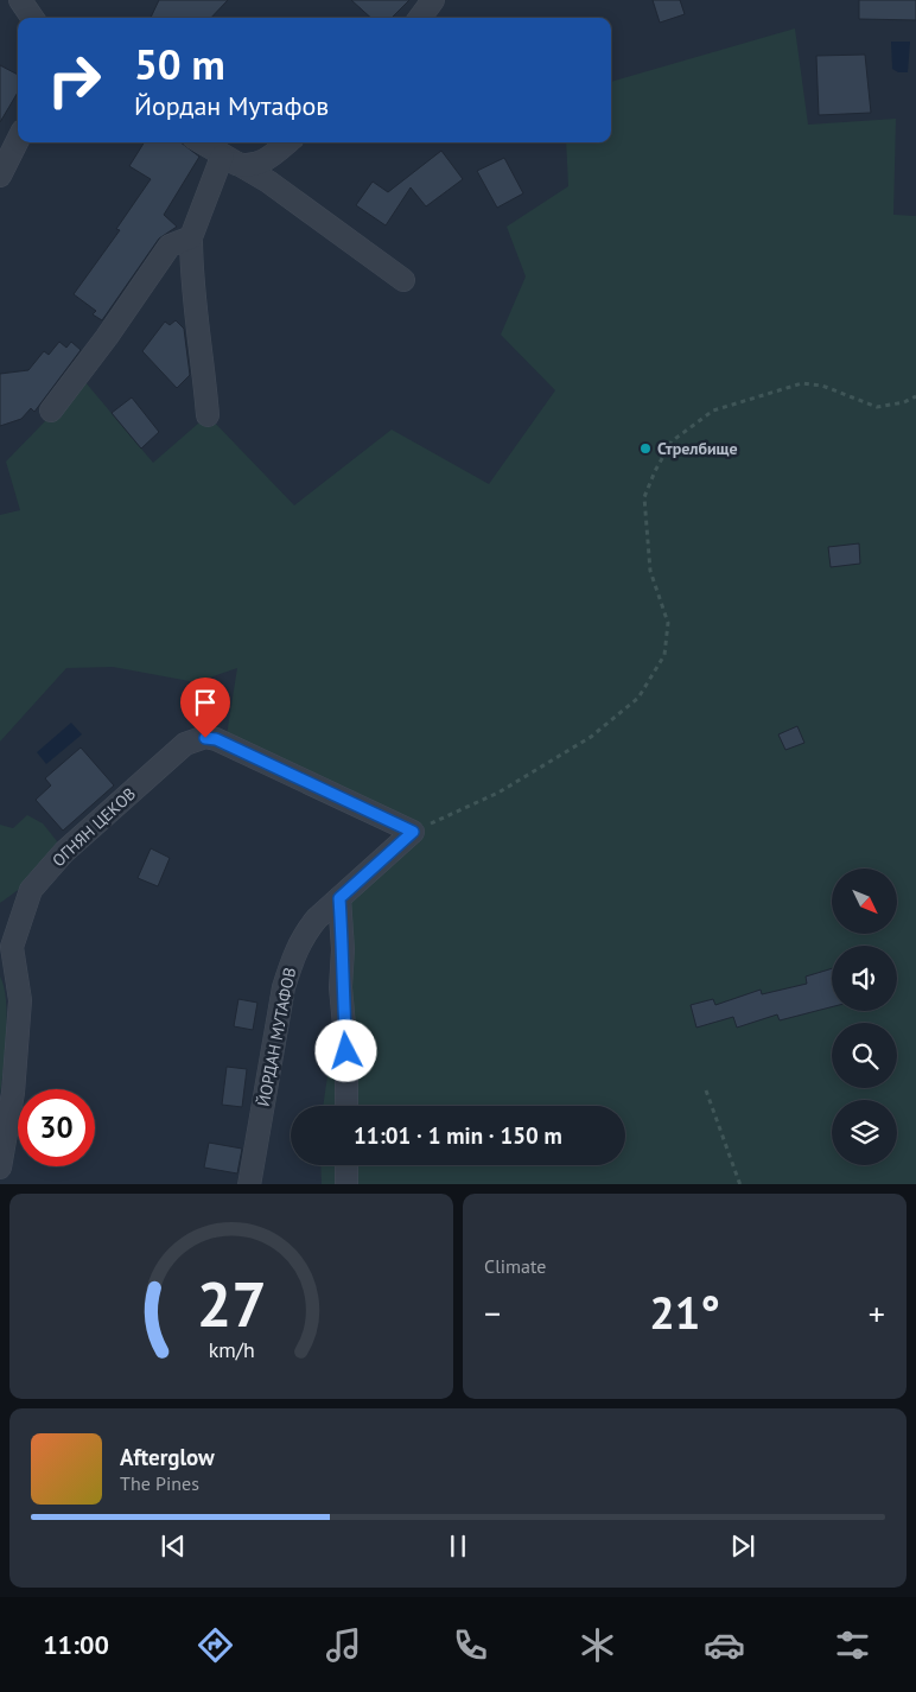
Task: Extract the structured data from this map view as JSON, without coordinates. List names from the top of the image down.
{
  "streets": {
    "street": ["ОГНЯН ЦЕКОВ", "ЙОРДАН МУТАФОВ"]
  },
  "crossings": [
    ["ОГНЯН ЦЕКОВ", "ЙОРДАН МУТАФОВ"]
  ],
  "places": ["Стрелбище"],
  "north": "bottom right",
  "page": {
    "turn": ["50 m", "Йордан Мутафов"],
    "limit": "30",
    "trip": "11:01 · 1 min · 150 m",
    "tile": "Climate",
    "heat": ["−", "21°", "+"],
    "song": ["Afterglow", "The Pines"],
    "tabs": "11:00",
    "gauge": ["27", "km/h"]
  }
}
